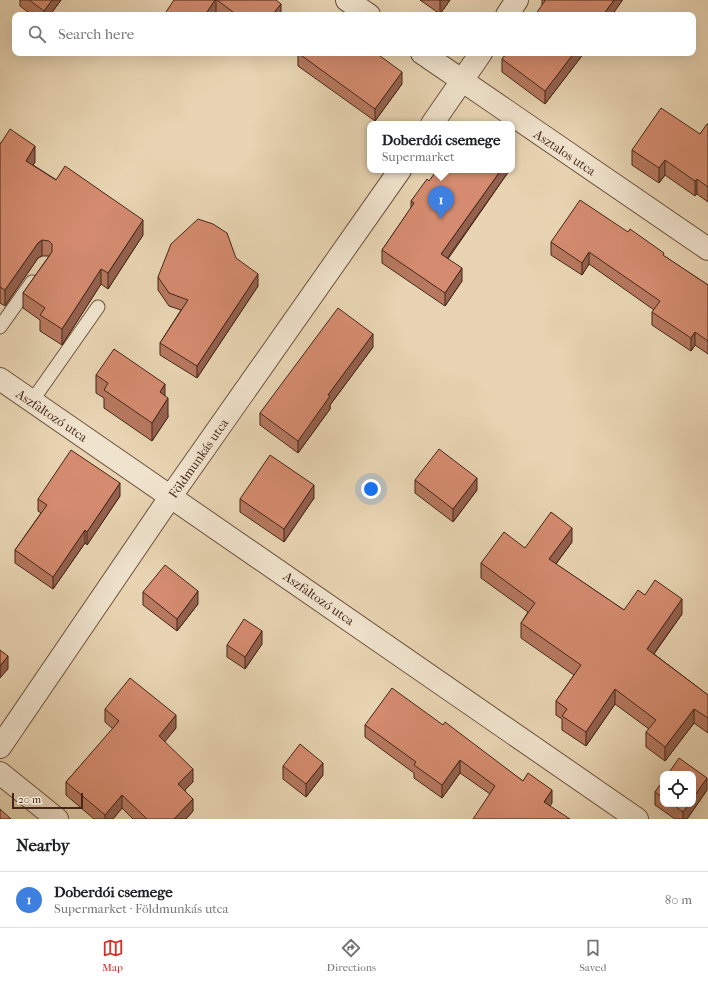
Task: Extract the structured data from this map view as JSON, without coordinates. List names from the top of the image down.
{
  "streets": {
    "street": ["Asztalos utca", "Aszfaltozó utca", "Földmunkás utca"]
  },
  "crossings": [
    ["Aszfaltozó utca", "Földmunkás utca"]
  ],
  "scale_bar": "20 m",
  "page": {
    "search": "Search here",
    "popup": ["Doberdói csemege", "Supermarket"],
    "pins": "1",
    "scale": "20 m",
    "heading": "Nearby",
    "list": [
      {
        "mark": "1",
        "name": "Doberdói csemege",
        "note": "Supermarket · Földmunkás utca",
        "value": "80 m"
      }
    ],
    "nav": ["Map", "Directions", "Saved"]
  }
}
